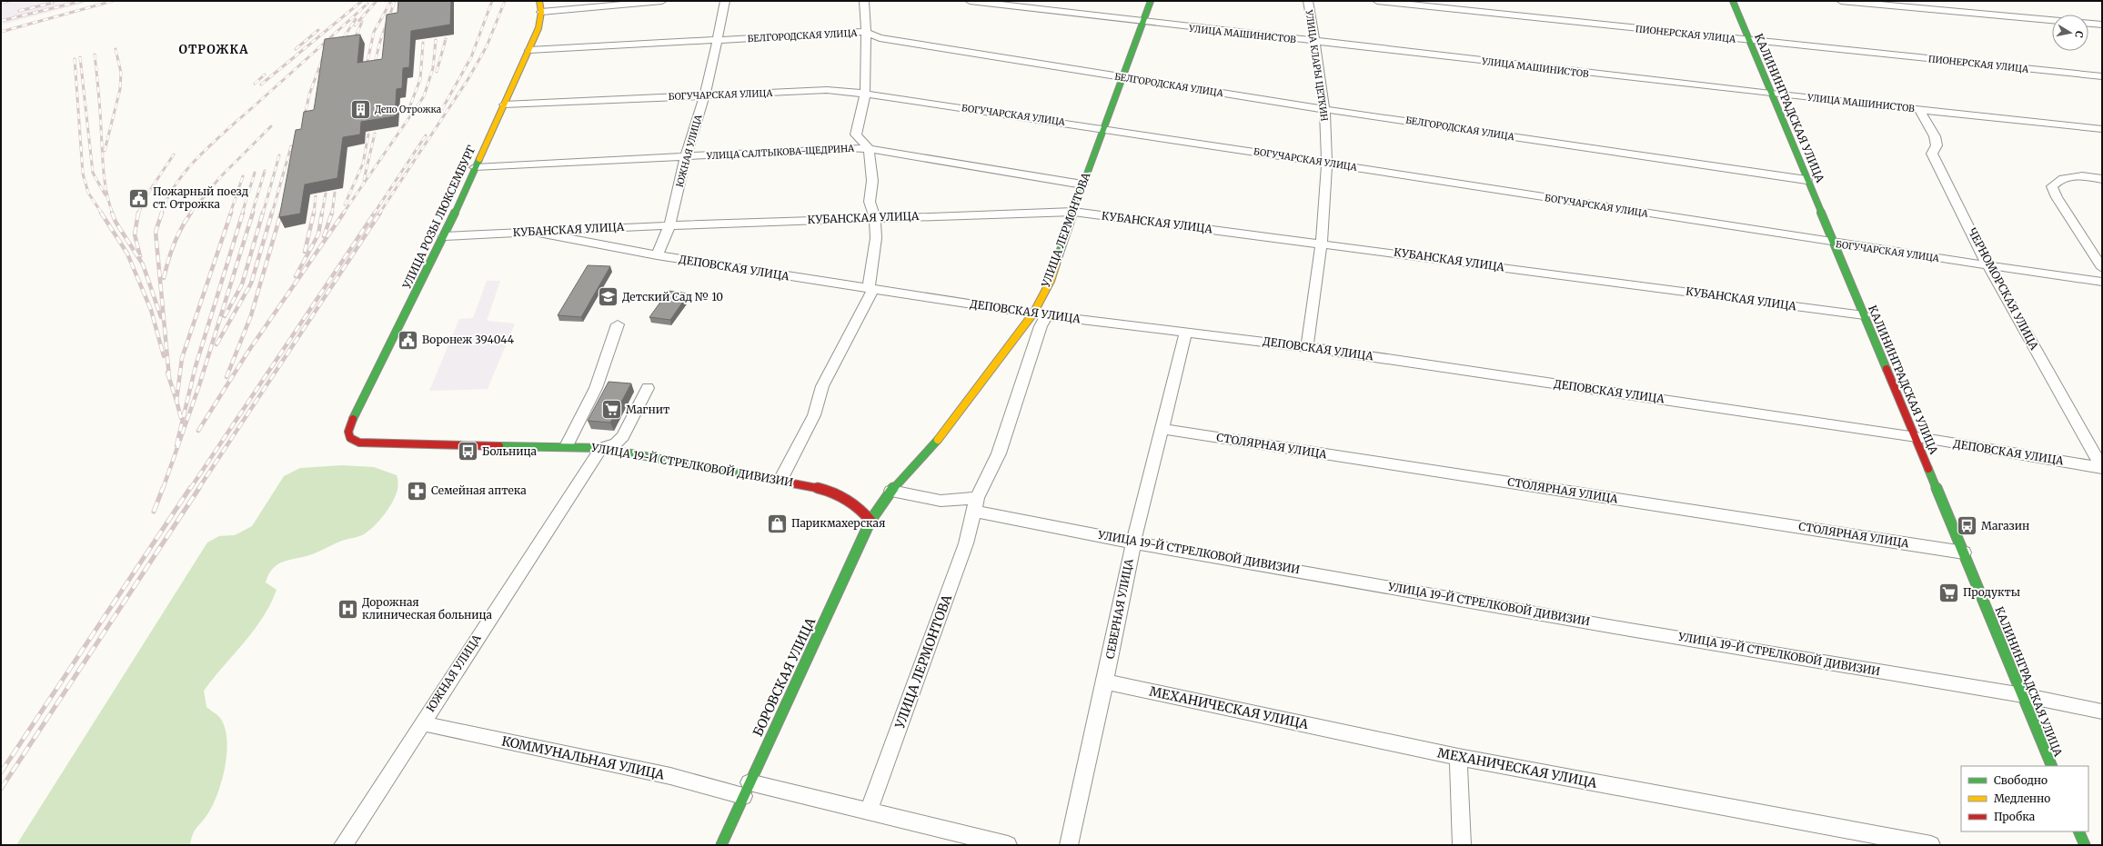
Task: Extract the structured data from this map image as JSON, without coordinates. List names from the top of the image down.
{
  "streets": {
    "street": [
      "УЛИЦА МАШИНИСТОВ",
      "ПИОНЕРСКАЯ УЛИЦА",
      "БЕЛГОРОДСКАЯ УЛИЦА",
      "УЛИЦА КЛАРЫ ЦЕТКИН",
      "БОГУЧАРСКАЯ УЛИЦА",
      "КАЛИНИНГРАДСКАЯ УЛИЦА",
      "ЮЖНАЯ УЛИЦА",
      "УЛИЦА САЛТЫКОВА-ЩЕДРИНА",
      "УЛИЦА РОЗЫ ЛЮКСЕМБУРГ",
      "КУБАНСКАЯ УЛИЦА",
      "УЛИЦА ЛЕРМОНТОВА",
      "ДЕПОВСКАЯ УЛИЦА",
      "ЧЕРНОМОРСКАЯ УЛИЦА",
      "СТОЛЯРНАЯ УЛИЦА",
      "УЛИЦА 19-Й СТРЕЛКОВОЙ ДИВИЗИИ",
      "СЕВЕРНАЯ УЛИЦА",
      "БОРОВСКАЯ УЛИЦА",
      "МЕХАНИЧЕСКАЯ УЛИЦА",
      "КОММУНАЛЬНАЯ УЛИЦА"
    ]
  },
  "crossings": [
    ["УЛИЦА МАШИНИСТОВ", "УЛИЦА КЛАРЫ ЦЕТКИН"],
    ["УЛИЦА МАШИНИСТОВ", "КАЛИНИНГРАДСКАЯ УЛИЦА"],
    ["УЛИЦА МАШИНИСТОВ", "УЛИЦА ЛЕРМОНТОВА"],
    ["УЛИЦА МАШИНИСТОВ", "ЧЕРНОМОРСКАЯ УЛИЦА"],
    ["ПИОНЕРСКАЯ УЛИЦА", "КАЛИНИНГРАДСКАЯ УЛИЦА"],
    ["БЕЛГОРОДСКАЯ УЛИЦА", "УЛИЦА КЛАРЫ ЦЕТКИН"],
    ["БЕЛГОРОДСКАЯ УЛИЦА", "КАЛИНИНГРАДСКАЯ УЛИЦА"],
    ["БЕЛГОРОДСКАЯ УЛИЦА", "ЮЖНАЯ УЛИЦА"],
    ["БЕЛГОРОДСКАЯ УЛИЦА", "УЛИЦА РОЗЫ ЛЮКСЕМБУРГ"],
    ["БЕЛГОРОДСКАЯ УЛИЦА", "УЛИЦА ЛЕРМОНТОВА"],
    ["УЛИЦА КЛАРЫ ЦЕТКИН", "БОГУЧАРСКАЯ УЛИЦА"],
    ["УЛИЦА КЛАРЫ ЦЕТКИН", "КУБАНСКАЯ УЛИЦА"],
    ["УЛИЦА КЛАРЫ ЦЕТКИН", "ДЕПОВСКАЯ УЛИЦА"],
    ["БОГУЧАРСКАЯ УЛИЦА", "КАЛИНИНГРАДСКАЯ УЛИЦА"],
    ["БОГУЧАРСКАЯ УЛИЦА", "ЮЖНАЯ УЛИЦА"],
    ["БОГУЧАРСКАЯ УЛИЦА", "УЛИЦА РОЗЫ ЛЮКСЕМБУРГ"],
    ["БОГУЧАРСКАЯ УЛИЦА", "УЛИЦА ЛЕРМОНТОВА"],
    ["БОГУЧАРСКАЯ УЛИЦА", "ЧЕРНОМОРСКАЯ УЛИЦА"],
    ["КАЛИНИНГРАДСКАЯ УЛИЦА", "КУБАНСКАЯ УЛИЦА"],
    ["КАЛИНИНГРАДСКАЯ УЛИЦА", "ДЕПОВСКАЯ УЛИЦА"],
    ["КАЛИНИНГРАДСКАЯ УЛИЦА", "СТОЛЯРНАЯ УЛИЦА"],
    ["КАЛИНИНГРАДСКАЯ УЛИЦА", "УЛИЦА 19-Й СТРЕЛКОВОЙ ДИВИЗИИ"],
    ["ЮЖНАЯ УЛИЦА", "УЛИЦА САЛТЫКОВА-ЩЕДРИНА"],
    ["ЮЖНАЯ УЛИЦА", "КУБАНСКАЯ УЛИЦА"],
    ["ЮЖНАЯ УЛИЦА", "ДЕПОВСКАЯ УЛИЦА"],
    ["ЮЖНАЯ УЛИЦА", "УЛИЦА 19-Й СТРЕЛКОВОЙ ДИВИЗИИ"],
    ["ЮЖНАЯ УЛИЦА", "КОММУНАЛЬНАЯ УЛИЦА"],
    ["УЛИЦА САЛТЫКОВА-ЩЕДРИНА", "УЛИЦА РОЗЫ ЛЮКСЕМБУРГ"],
    ["УЛИЦА САЛТЫКОВА-ЩЕДРИНА", "УЛИЦА ЛЕРМОНТОВА"],
    ["УЛИЦА РОЗЫ ЛЮКСЕМБУРГ", "КУБАНСКАЯ УЛИЦА"],
    ["УЛИЦА РОЗЫ ЛЮКСЕМБУРГ", "УЛИЦА 19-Й СТРЕЛКОВОЙ ДИВИЗИИ"],
    ["КУБАНСКАЯ УЛИЦА", "УЛИЦА ЛЕРМОНТОВА"],
    ["КУБАНСКАЯ УЛИЦА", "ДЕПОВСКАЯ УЛИЦА"],
    ["УЛИЦА ЛЕРМОНТОВА", "ДЕПОВСКАЯ УЛИЦА"],
    ["УЛИЦА ЛЕРМОНТОВА", "УЛИЦА 19-Й СТРЕЛКОВОЙ ДИВИЗИИ"],
    ["УЛИЦА ЛЕРМОНТОВА", "БОРОВСКАЯ УЛИЦА"],
    ["УЛИЦА ЛЕРМОНТОВА", "КОММУНАЛЬНАЯ УЛИЦА"],
    ["ДЕПОВСКАЯ УЛИЦА", "ЧЕРНОМОРСКАЯ УЛИЦА"],
    ["ДЕПОВСКАЯ УЛИЦА", "СЕВЕРНАЯ УЛИЦА"],
    ["СТОЛЯРНАЯ УЛИЦА", "СЕВЕРНАЯ УЛИЦА"],
    ["УЛИЦА 19-Й СТРЕЛКОВОЙ ДИВИЗИИ", "СЕВЕРНАЯ УЛИЦА"],
    ["УЛИЦА 19-Й СТРЕЛКОВОЙ ДИВИЗИИ", "БОРОВСКАЯ УЛИЦА"],
    ["СЕВЕРНАЯ УЛИЦА", "МЕХАНИЧЕСКАЯ УЛИЦА"],
    ["БОРОВСКАЯ УЛИЦА", "КОММУНАЛЬНАЯ УЛИЦА"]
  ],
  "districts": ["ОТРОЖКА"],
  "places": {
    "building": ["Депо Отрожка"],
    "public building": ["Пожарный поезд ст. Отрожка", "Воронеж 394044"],
    "school or university": ["Детский Сад № 10"],
    "supermarket": ["Магнит", "Продукты"],
    "bus stop": ["Больница", "Магазин"],
    "pharmacy": ["Семейная аптека"],
    "shop": ["Парикмахерская"],
    "hospital": ["Дорожная клиническая больница"]
  },
  "legend": ["Свободно", "Медленно", "Пробка"],
  "north": "right"
}
